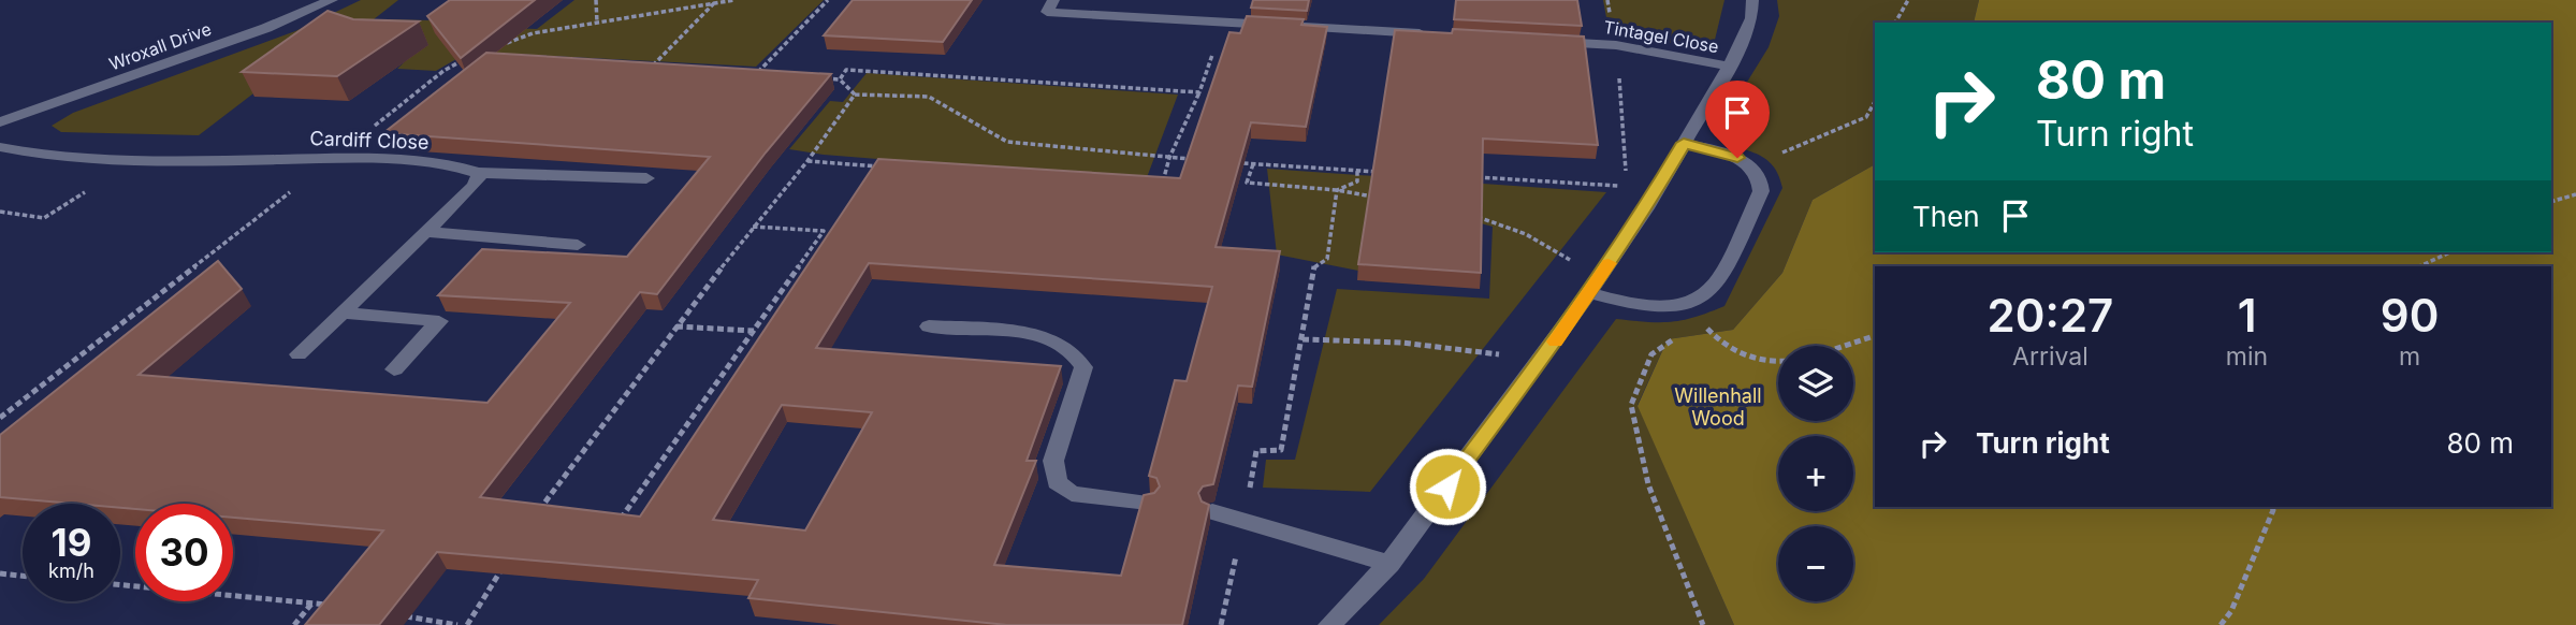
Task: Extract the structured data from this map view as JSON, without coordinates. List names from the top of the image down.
{
  "streets": {
    "street": ["Tintagel Close", "Wroxall Drive", "Cardiff Close"]
  },
  "parks": ["Willenhall Wood"],
  "page": {
    "turn": ["80 m", "Turn right"],
    "then": "Then",
    "eta": [
      "20:27",
      "Arrival",
      "1",
      "min",
      "90",
      "m"
    ],
    "map_buttons": ["+", "−"],
    "list": [
      {
        "name": "Turn right",
        "value": "80 m"
      }
    ],
    "speed": "19 km/h",
    "limit": "30"
  }
}
